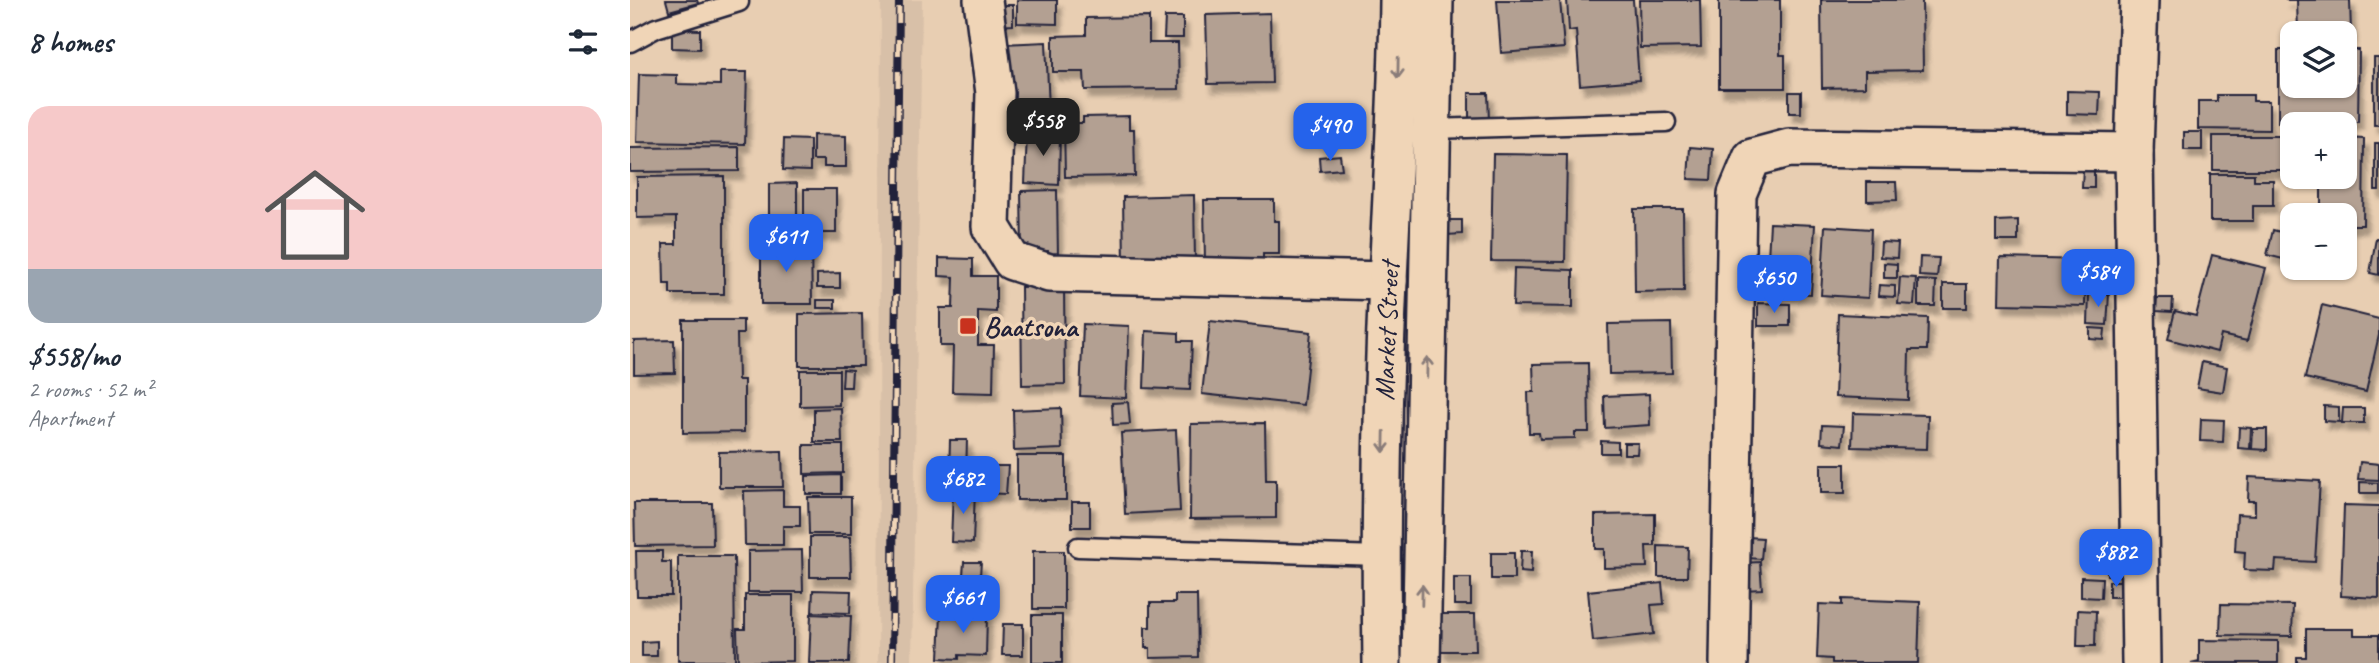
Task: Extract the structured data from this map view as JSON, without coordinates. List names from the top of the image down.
{
  "streets": {
    "street": ["Market Street"]
  },
  "places": {
    "transit": ["Baatsona"]
  },
  "page": {
    "heading": "8 homes",
    "map_buttons": ["+", "−"],
    "list": [
      {
        "name": "$558/mo",
        "note": "2 rooms · 52 m² · Apartment"
      }
    ],
    "price": [
      "$558",
      "$490",
      "$611",
      "$584",
      "$650",
      "$682",
      "$882",
      "$661"
    ]
  }
}
